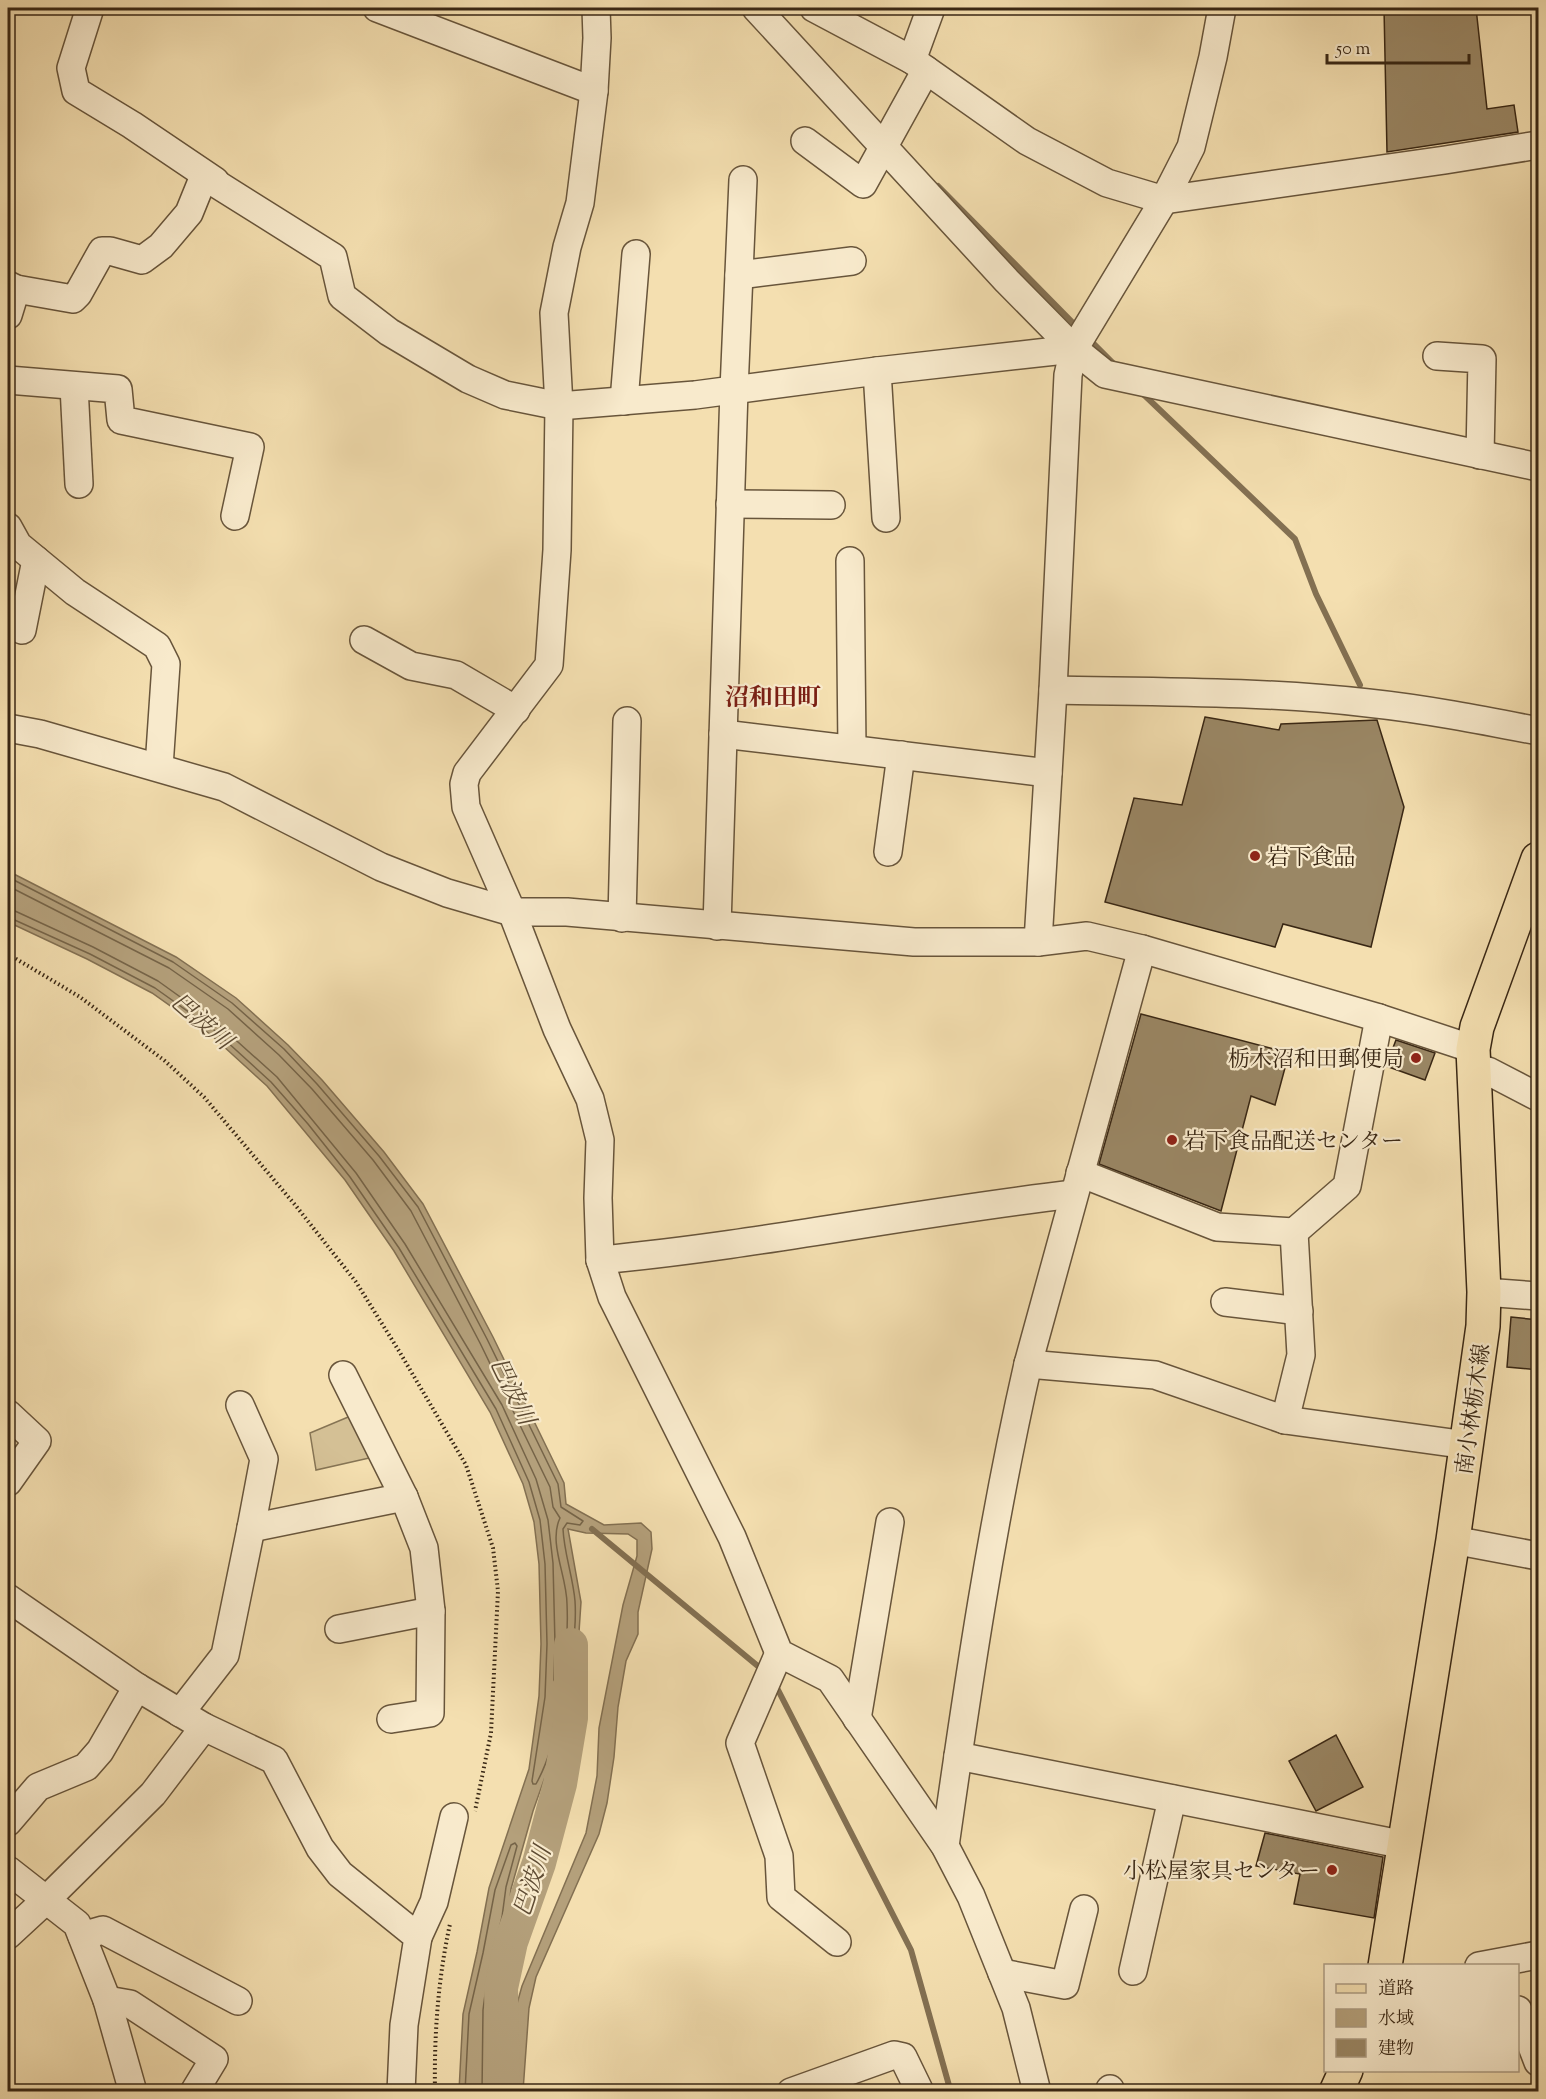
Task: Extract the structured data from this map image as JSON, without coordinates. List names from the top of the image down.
{
  "streets": {
    "main road": ["南小林栃木線"]
  },
  "districts": ["沼和田町"],
  "water": ["巴波川"],
  "places": [
    "岩下食品",
    "栃木沼和田郵便局",
    "岩下食品配送センター",
    "小松屋家具センター"
  ],
  "legend": ["道路", "水域", "建物"],
  "scale_bar": "50 m"
}
